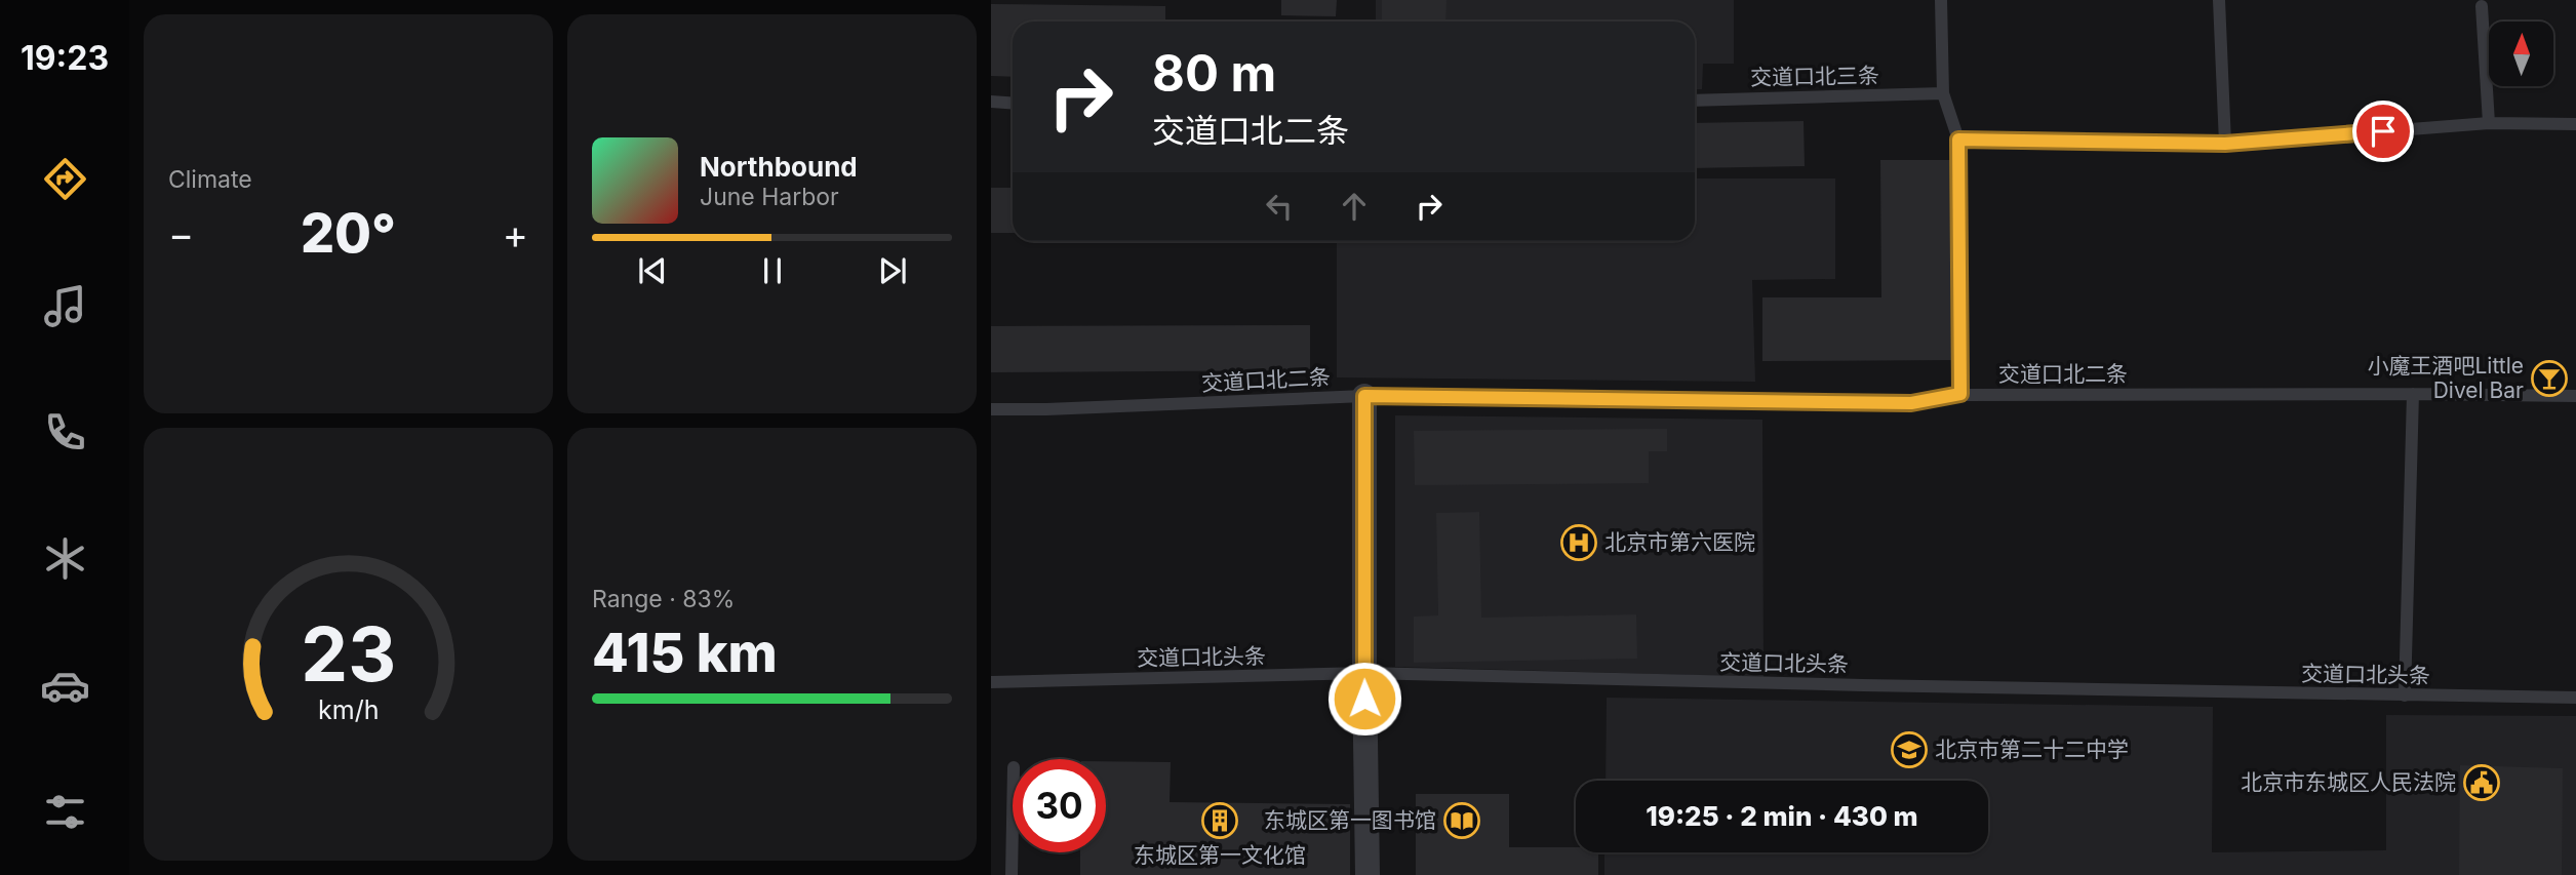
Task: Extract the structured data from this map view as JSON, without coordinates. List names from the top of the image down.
{
  "streets": {
    "lane": ["交道口北三条", "交道口北二条", "交道口北头条"]
  },
  "places": {
    "bar": ["小魔王酒吧Little Divel Bar"],
    "hospital": ["北京市第六医院"],
    "school or university": ["北京市第二十二中学"],
    "public building": ["北京市东城区人民法院"],
    "building": ["东城区第一文化馆"],
    "library": ["东城区第一图书馆"]
  },
  "north": "top",
  "page": {
    "tabs": "19:23",
    "tile": [
      "Climate",
      ["Range · 83%", "415 km"]
    ],
    "turn": ["80 m", "交道口北二条"],
    "song": ["Northbound", "June Harbor"],
    "heat": ["−", "20°", "+"],
    "limit": "30",
    "trip": "19:25 · 2 min · 430 m",
    "gauge": ["23", "km/h"]
  }
}
